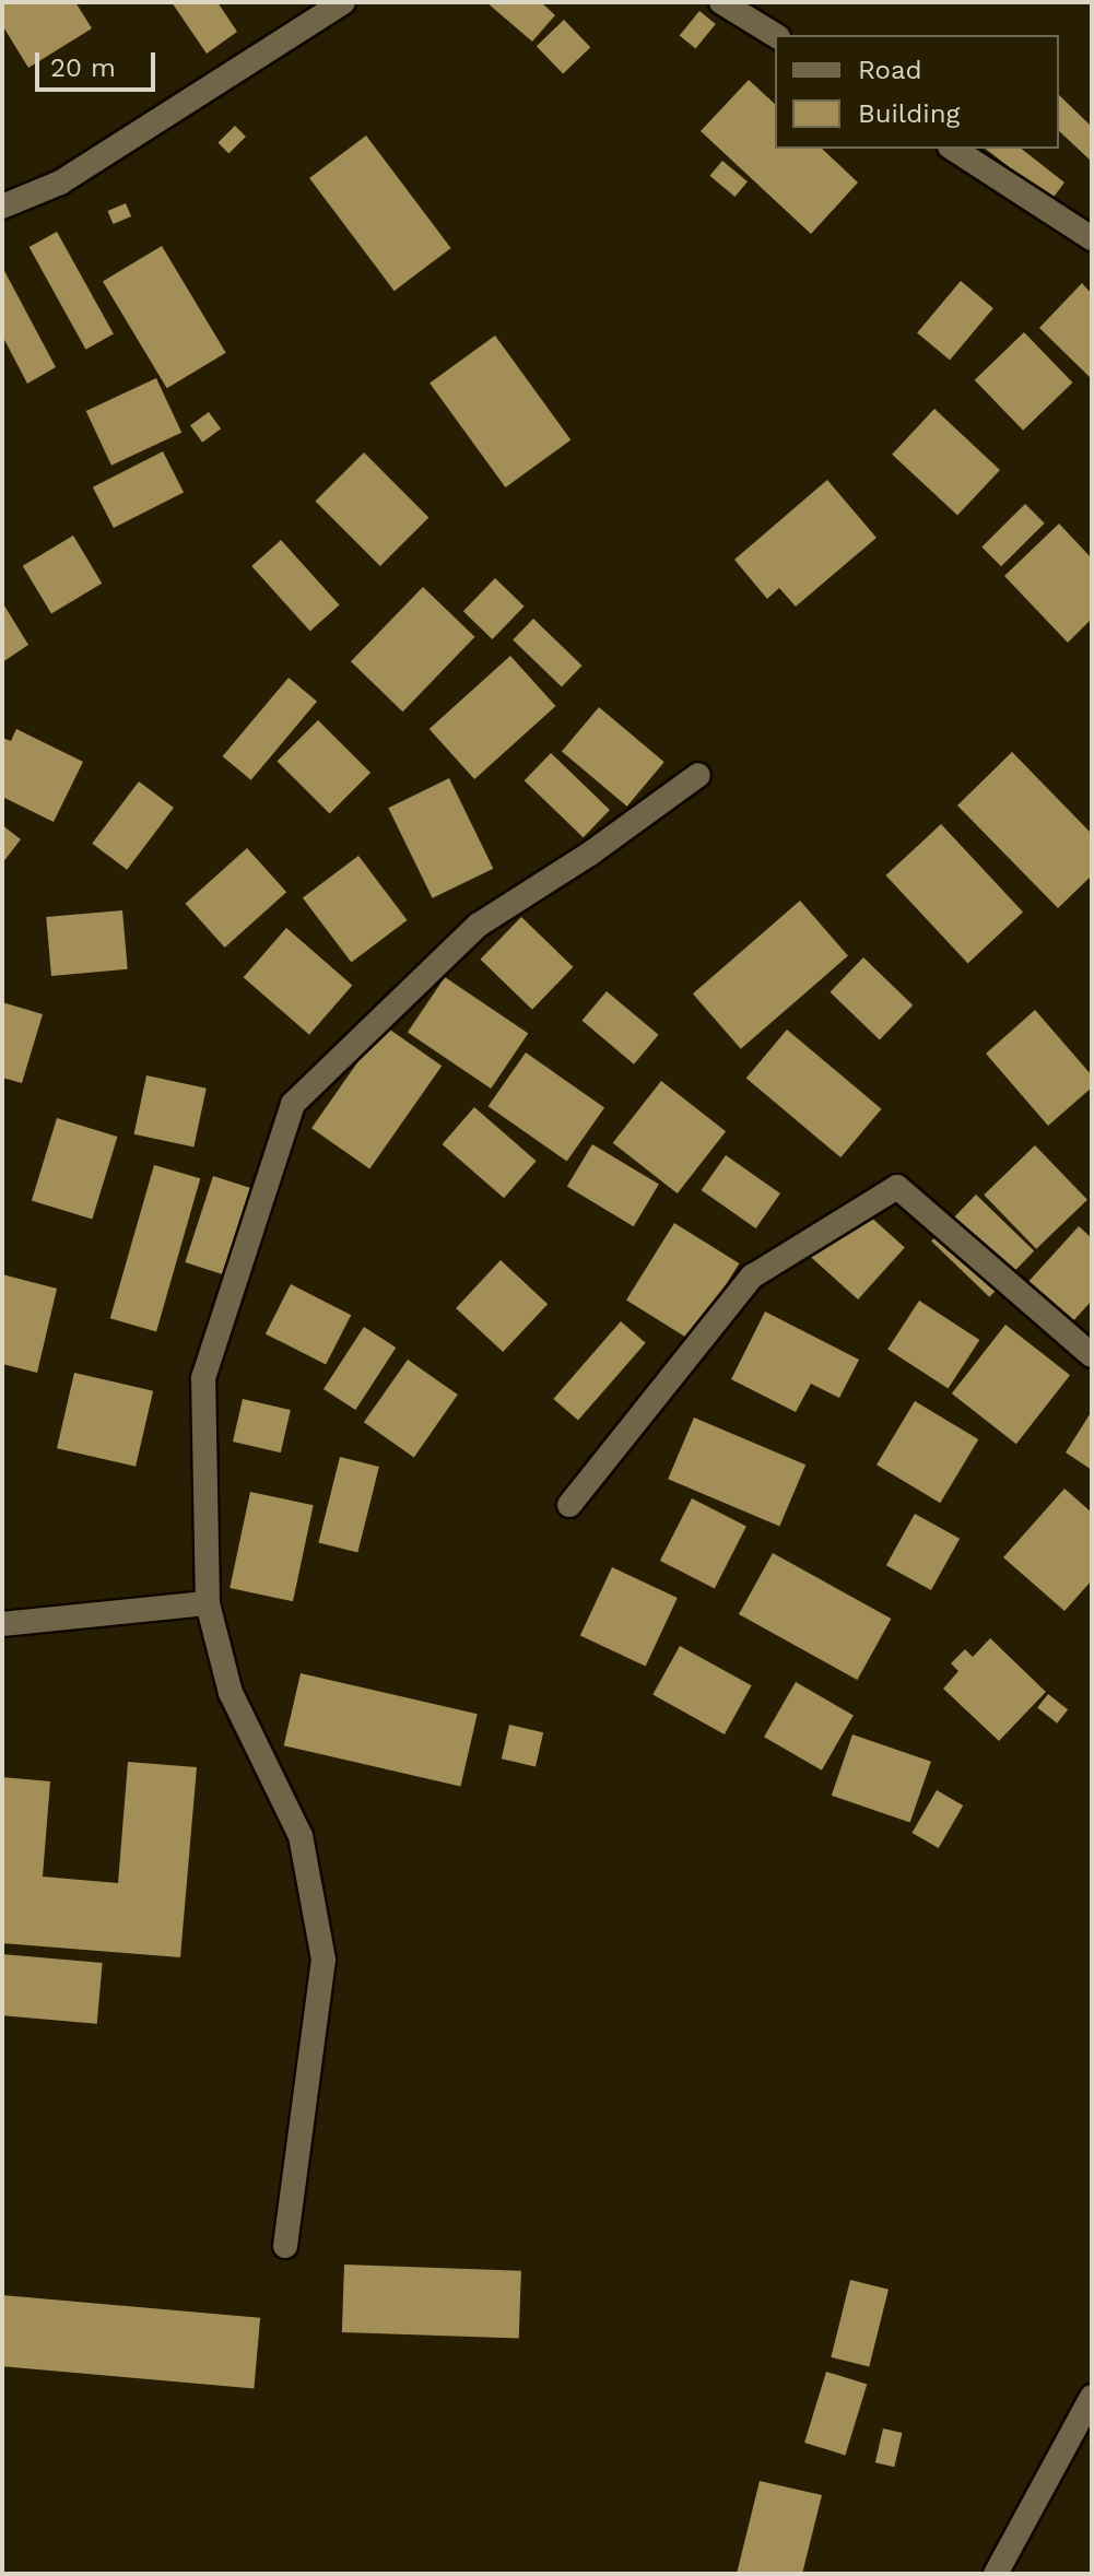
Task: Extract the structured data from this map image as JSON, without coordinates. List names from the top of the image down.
{
  "legend": ["Road", "Building"],
  "scale_bar": "20 m"
}
